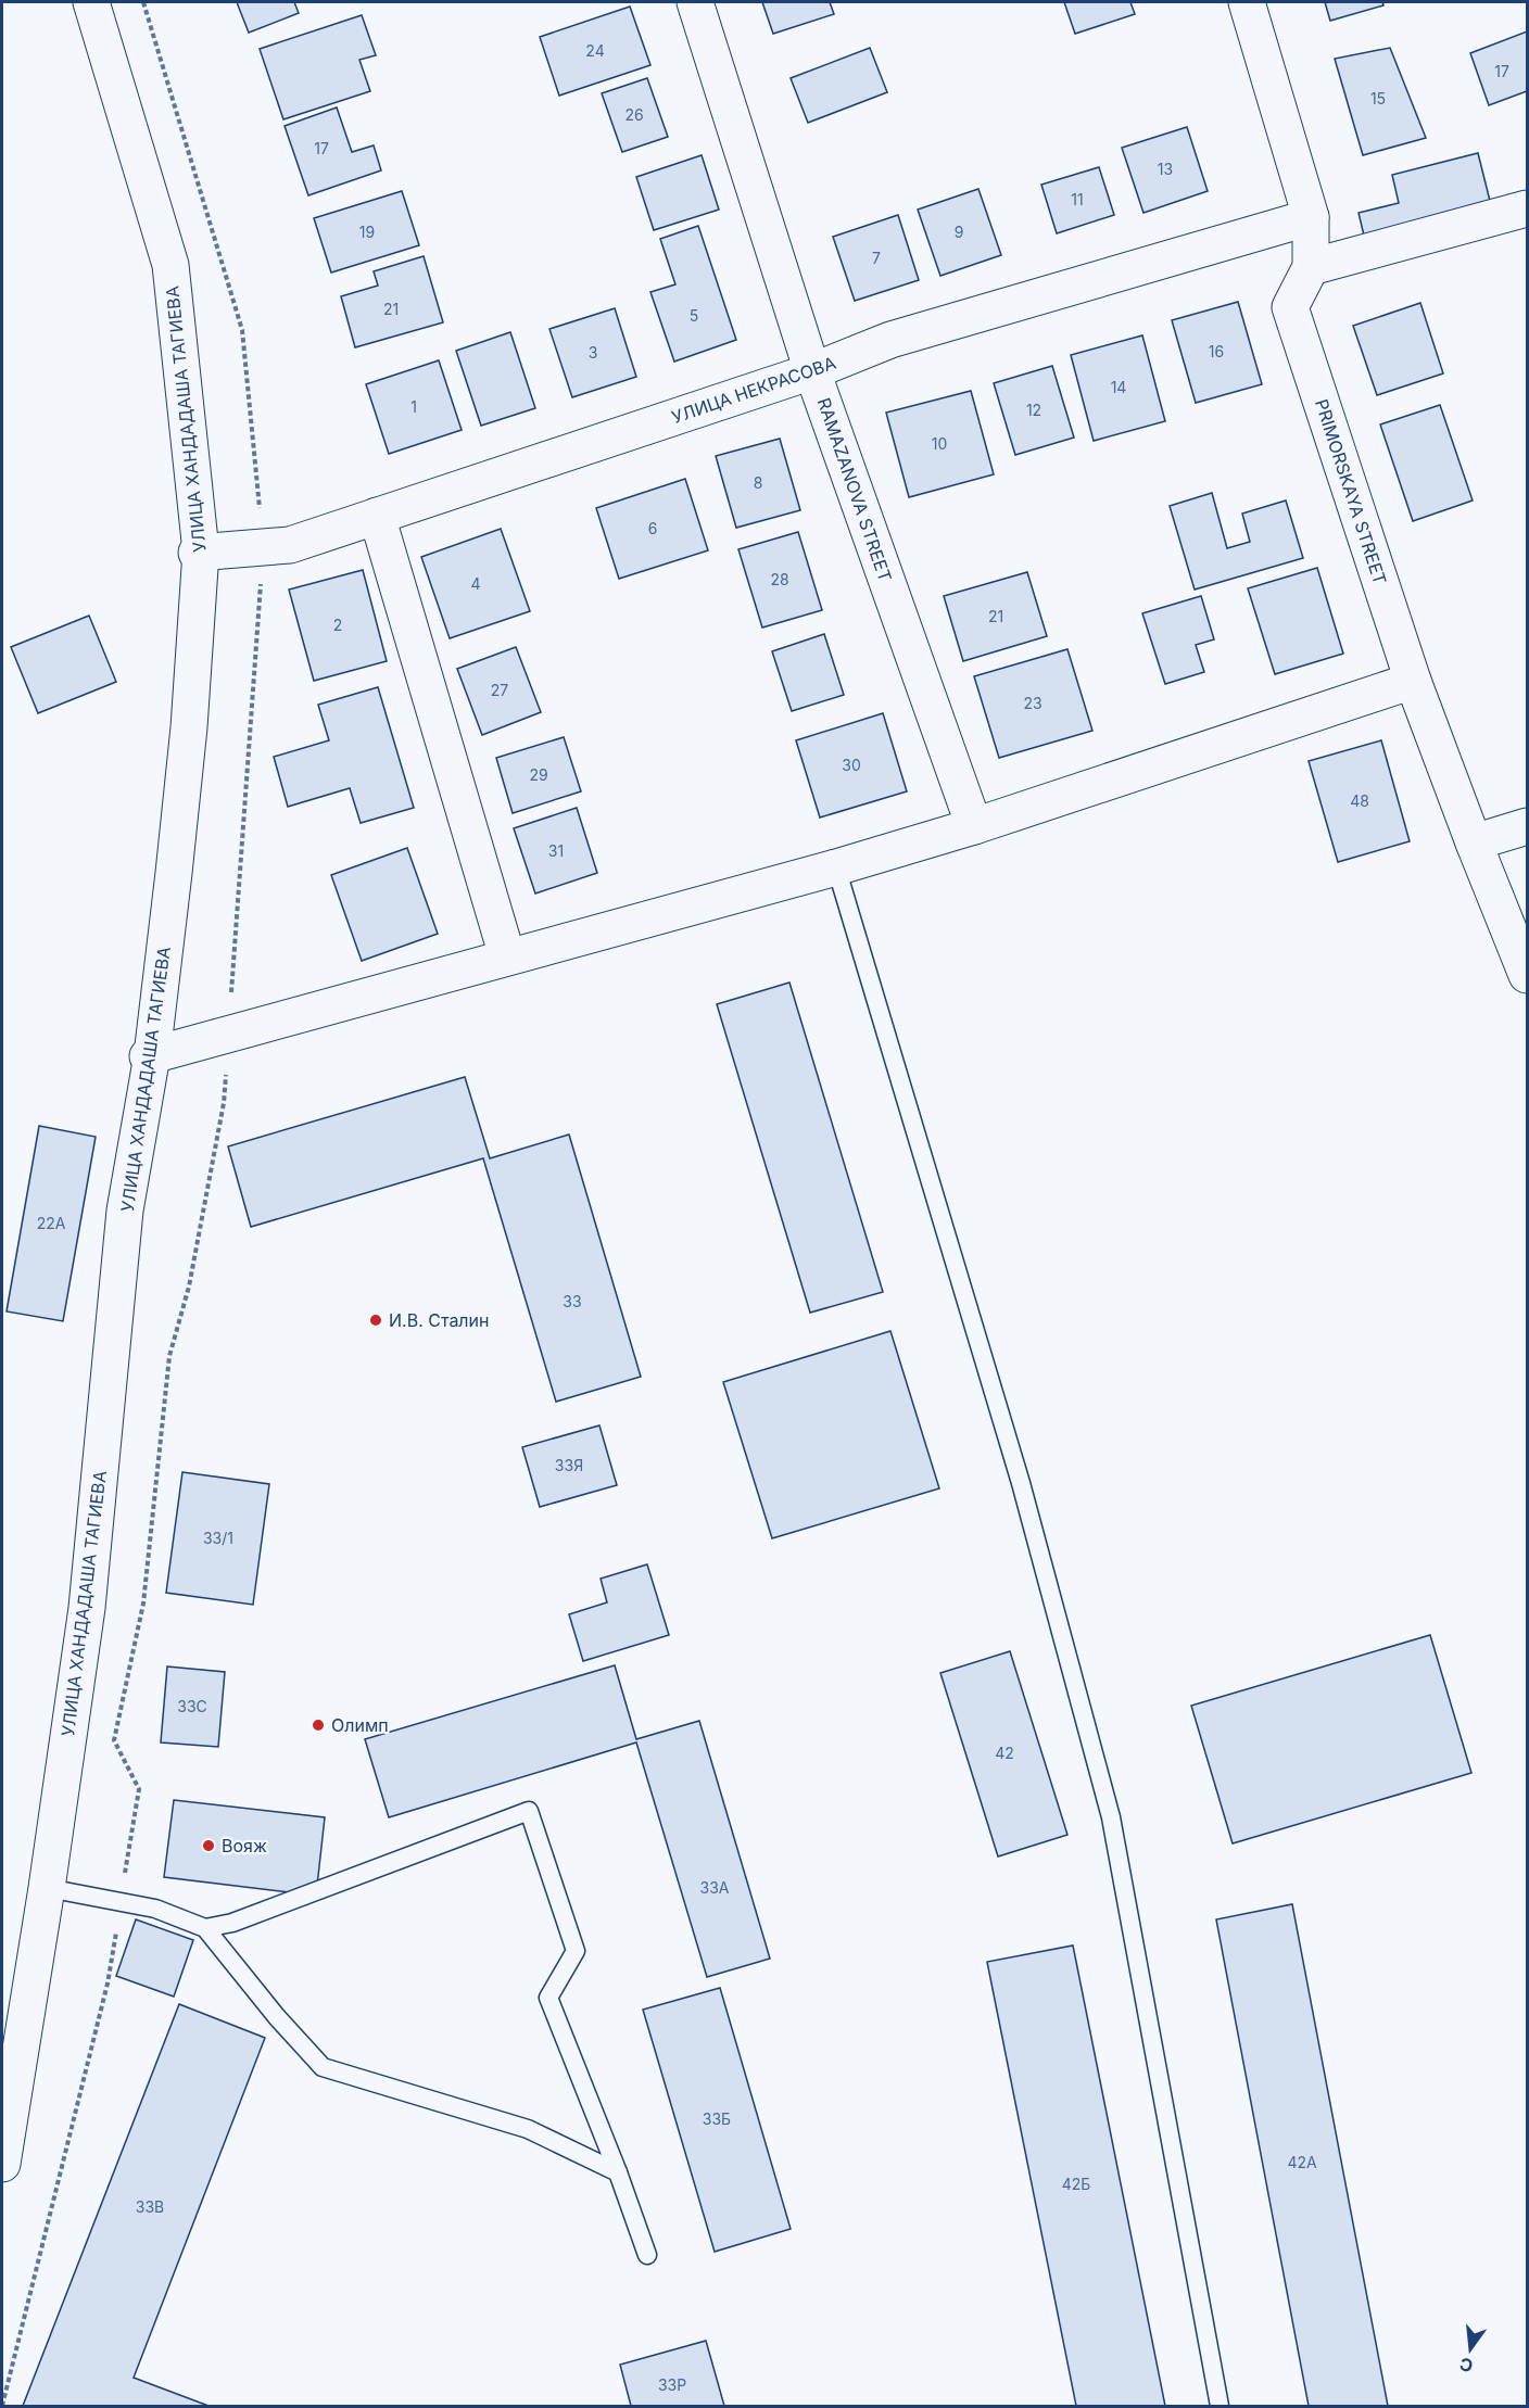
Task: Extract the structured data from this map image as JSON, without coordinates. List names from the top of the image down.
{
  "streets": {
    "street": [
      "УЛИЦА НЕКРАСОВА",
      "УЛИЦА ХАНДАДАША ТАГИЕВА",
      "RAMAZANOVA STREET",
      "PRIMORSKAYA STREET"
    ]
  },
  "crossings": [
    ["УЛИЦА НЕКРАСОВА", "УЛИЦА ХАНДАДАША ТАГИЕВА"],
    ["УЛИЦА НЕКРАСОВА", "RAMAZANOVA STREET"],
    ["УЛИЦА НЕКРАСОВА", "PRIMORSKAYA STREET"]
  ],
  "places": ["И.В. Сталин", "Олимп", "Вояж"],
  "house_numbers": [
    "24",
    "17",
    "15",
    "26",
    "17",
    "13",
    "11",
    "19",
    "9",
    "7",
    "21",
    "5",
    "16",
    "3",
    "14",
    "1",
    "12",
    "10",
    "8",
    "6",
    "28",
    "4",
    "21",
    "2",
    "27",
    "23",
    "30",
    "29",
    "48",
    "31",
    "22А",
    "33",
    "33Я",
    "33/1",
    "33С",
    "42",
    "33А",
    "33Б",
    "42А",
    "42Б",
    "33В",
    "33Р"
  ],
  "north": "bottom"
}
